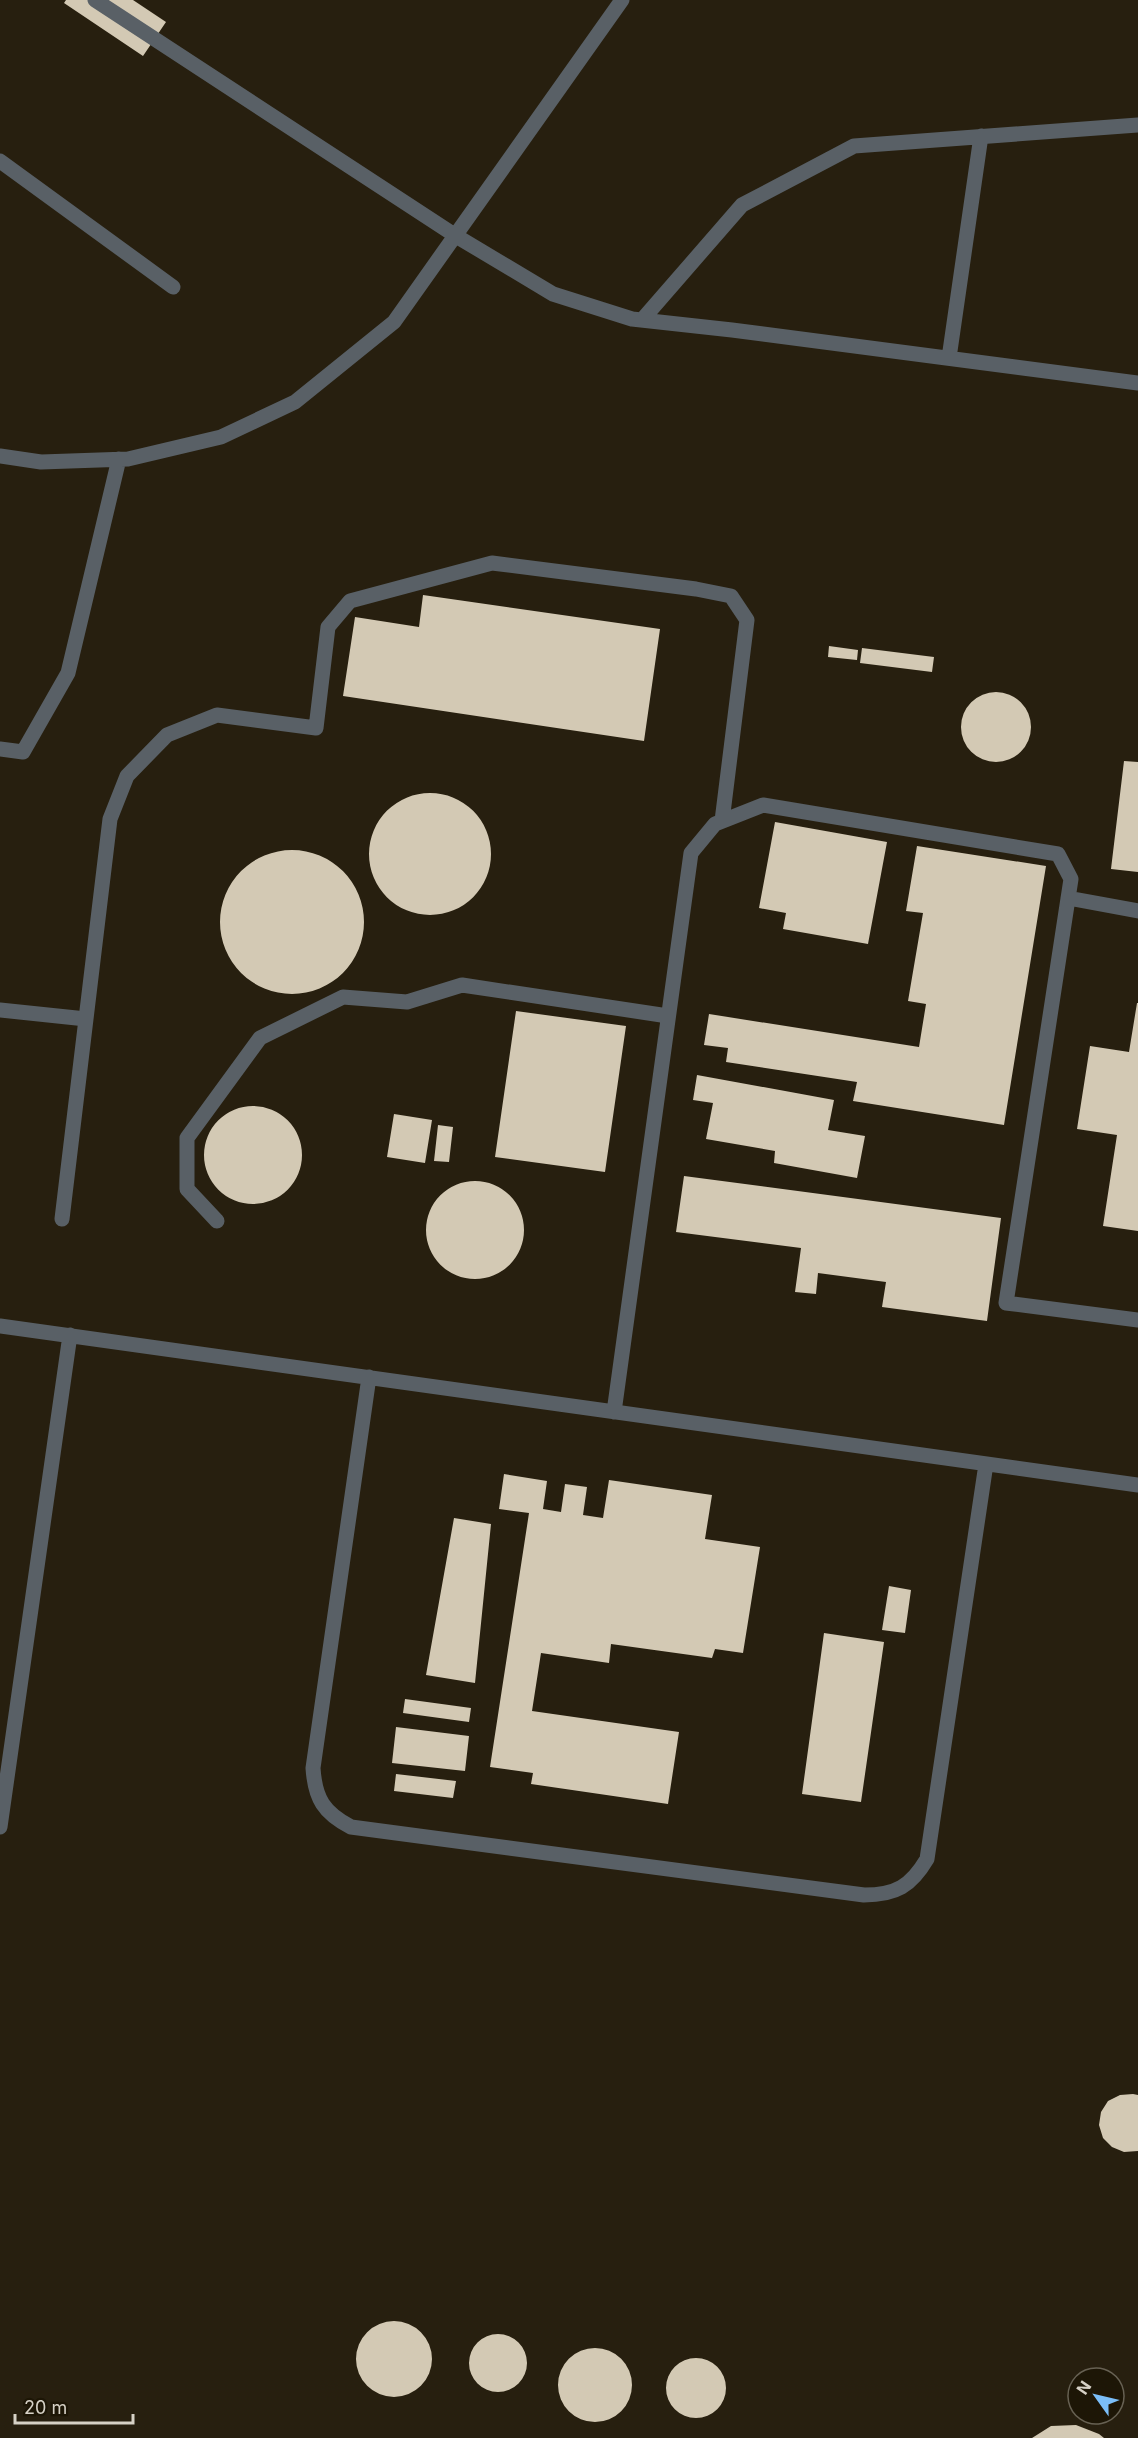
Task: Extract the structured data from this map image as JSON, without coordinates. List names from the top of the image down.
{
  "scale_bar": "20 m",
  "north": "top left"
}
